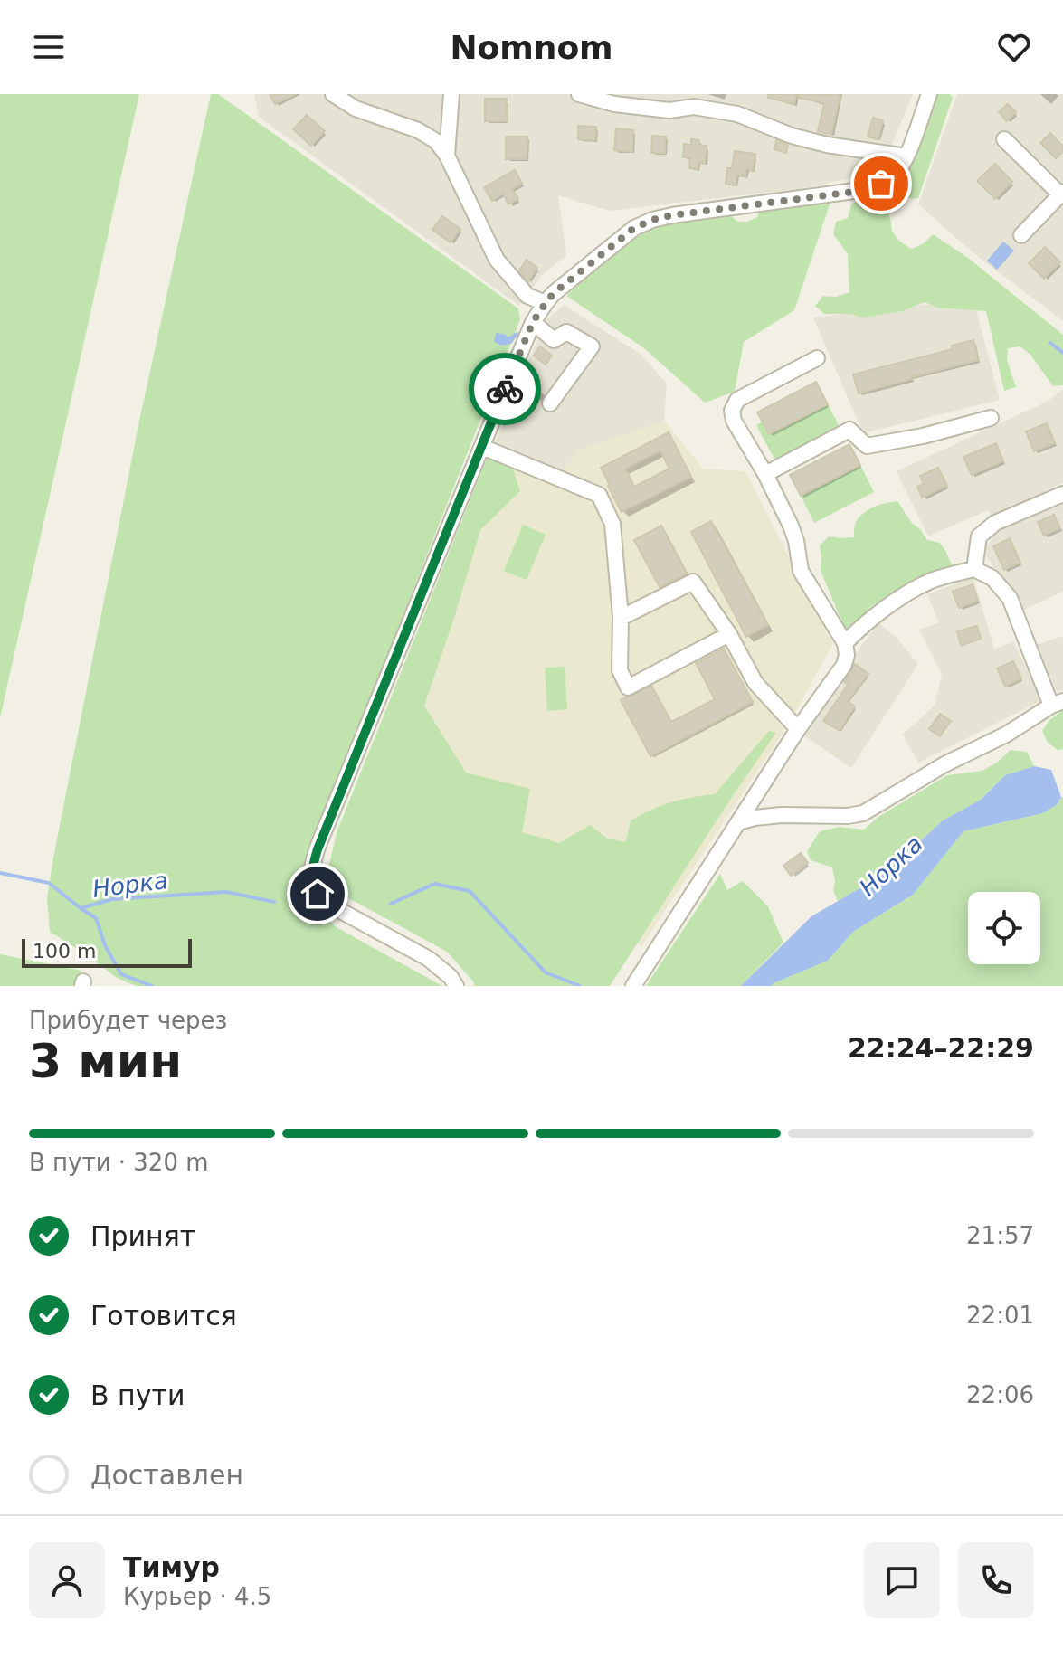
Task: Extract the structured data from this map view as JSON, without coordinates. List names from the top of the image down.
{
  "water": ["Норка"],
  "scale_bar": "100 m",
  "page": {
    "header": "Nomnom",
    "scale": "100 m",
    "heading": ["3 мин", "Прибудет через", "22:24–22:29"],
    "panel": ["Тимур", "Курьер · 4.5"],
    "bar": "В пути · 320 m",
    "list": [
      ["Принят", "21:57"],
      ["Готовится", "22:01"],
      ["В пути", "22:06"],
      "Доставлен"
    ]
  }
}
